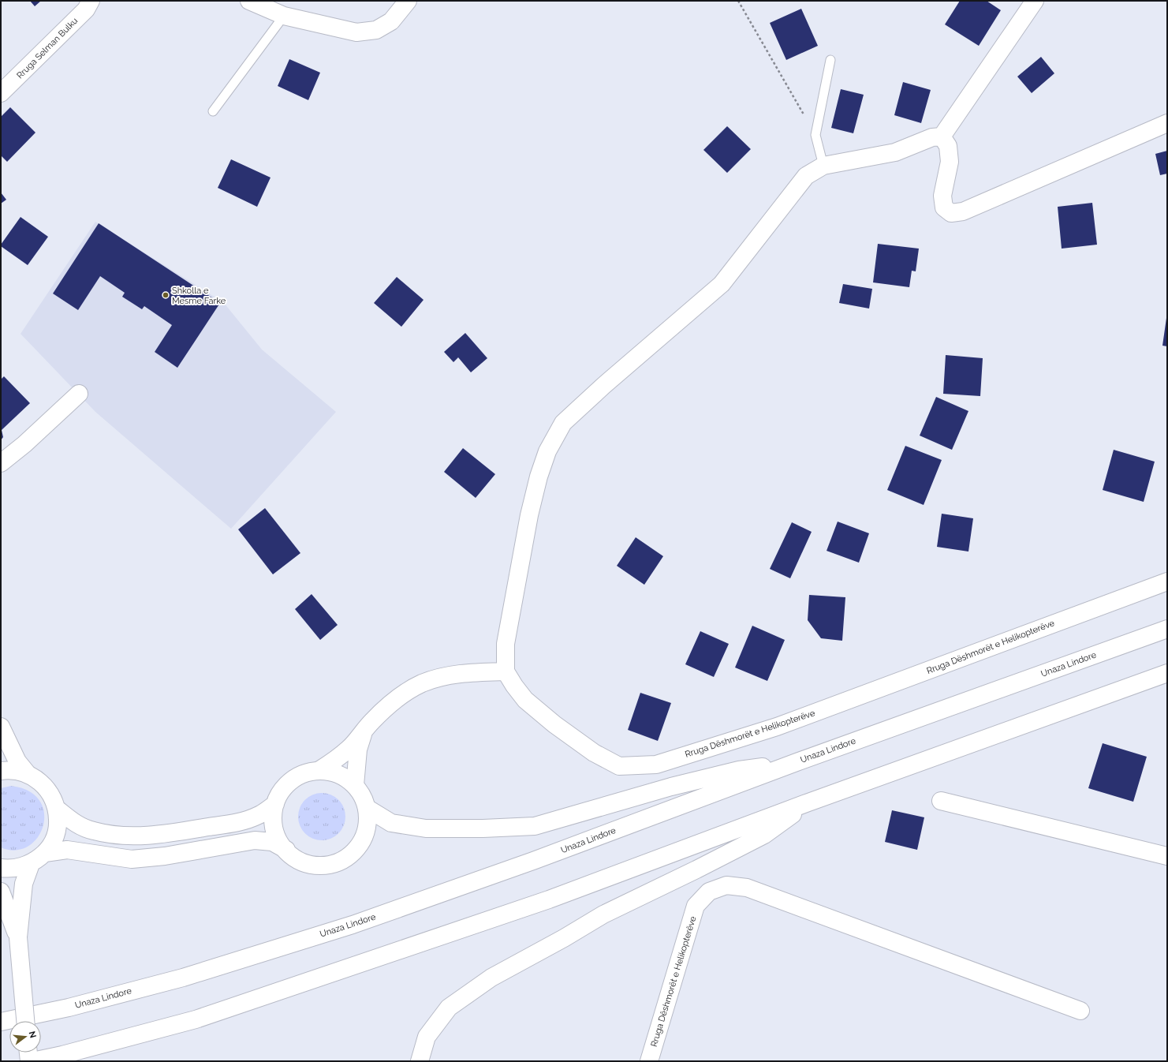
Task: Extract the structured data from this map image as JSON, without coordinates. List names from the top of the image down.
{
  "streets": {
    "main road": ["Rruga Selman Bulku", "Rruga Dëshmorët e Helikopterëve", "Unaza Lindore"]
  },
  "places": ["Shkolla e Mesme Farke"],
  "north": "right"
}
